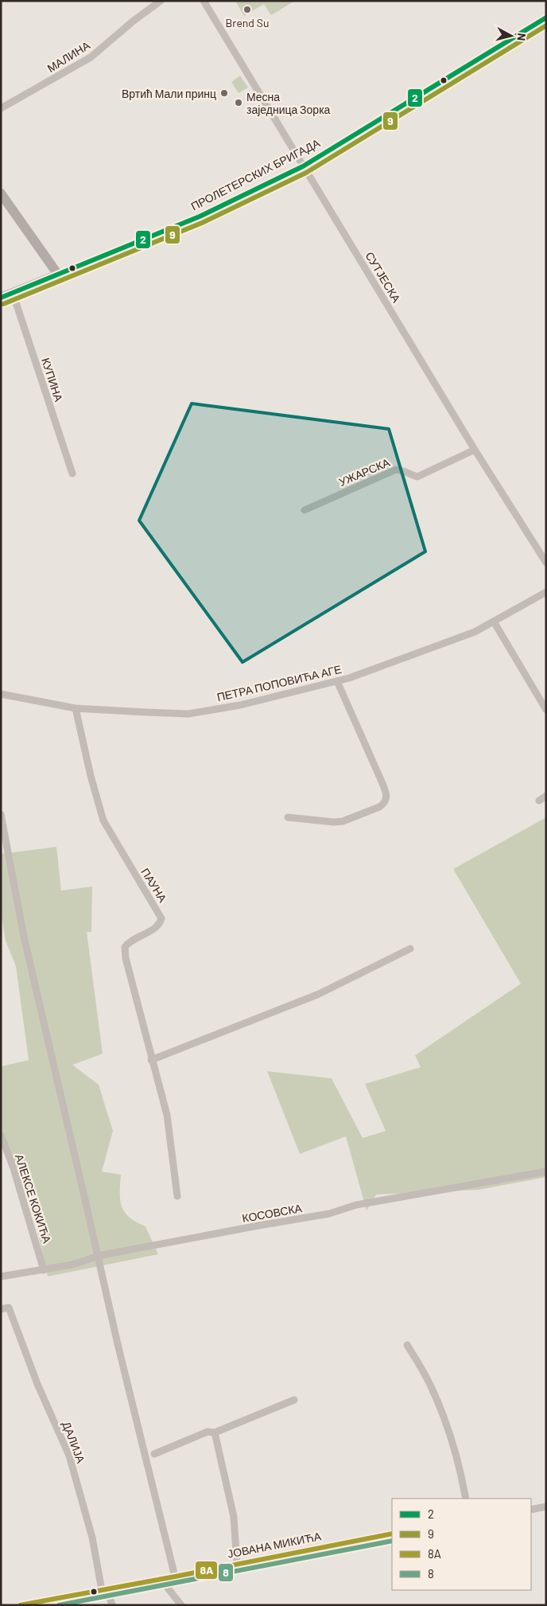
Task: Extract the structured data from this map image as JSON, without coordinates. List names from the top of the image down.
{
  "streets": {
    "street": [
      "МАЛИНА",
      "ПРОЛЕТЕРСКИХ БРИГАДА",
      "СУТЈЕСКА",
      "КУПИНА",
      "УЖАРСКА",
      "ПЕТРА ПОПОВИЋА АГЕ",
      "ПАУНА",
      "АЛЕКСЕ КОКИЋА",
      "КОСОВСКА",
      "ДАЛИЈА",
      "ЈОВАНА МИКИЋА"
    ]
  },
  "crossings": [
    ["ПРОЛЕТЕРСКИХ БРИГАДА", "СУТЈЕСКА"],
    ["ПРОЛЕТЕРСКИХ БРИГАДА", "КУПИНА"],
    ["СУТЈЕСКА", "УЖАРСКА"],
    ["ПЕТРА ПОПОВИЋА АГЕ", "ПАУНА"],
    ["АЛЕКСЕ КОКИЋА", "КОСОВСКА"],
    ["ДАЛИЈА", "ЈОВАНА МИКИЋА"]
  ],
  "places": ["Brend Su", "Вртић Мали принц", "Месна заједница Зорка"],
  "lines": [
    "transit line 2",
    "transit line 9",
    "transit line 8A",
    "transit line 8"
  ],
  "legend": [
    "2",
    "9",
    "8A",
    "8"
  ],
  "north": "right"
}
